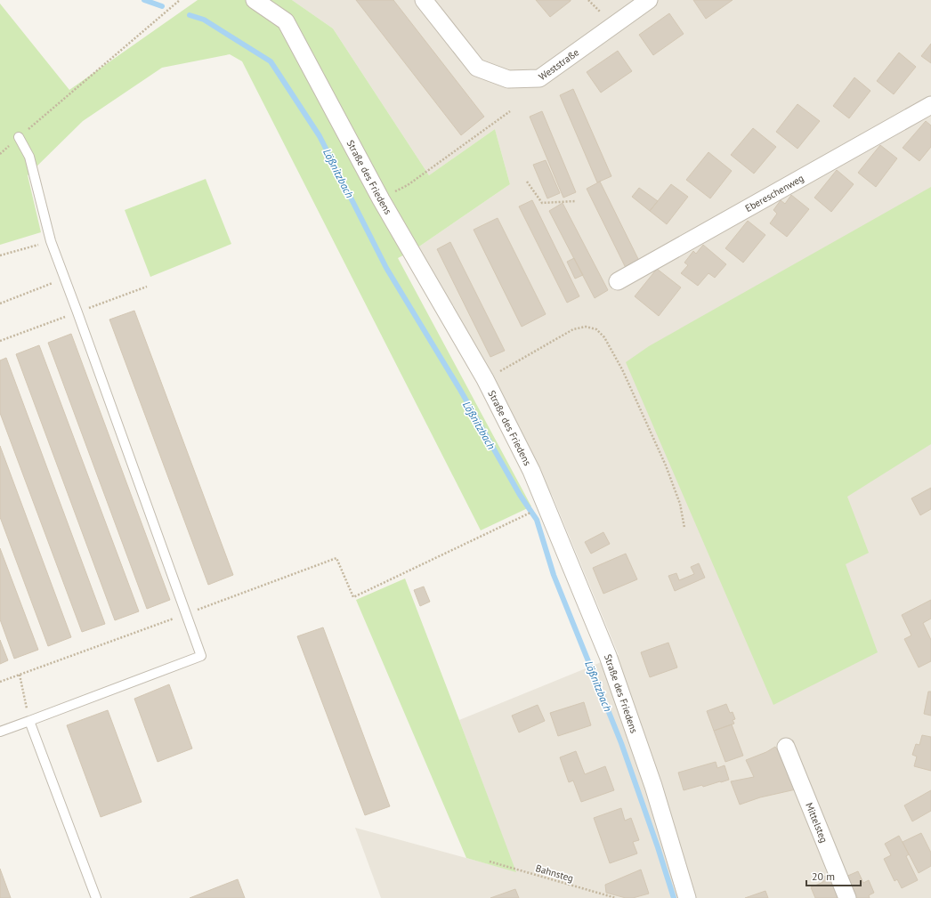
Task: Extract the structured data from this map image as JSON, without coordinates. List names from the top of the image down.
{
  "streets": {
    "street": [
      "Weststraße",
      "Straße des Friedens",
      "Ebereschenweg",
      "Mittelsteg"
    ],
    "path": ["Bahnsteg"]
  },
  "water": ["Lößnitzbach"],
  "scale_bar": "20 m"
}
